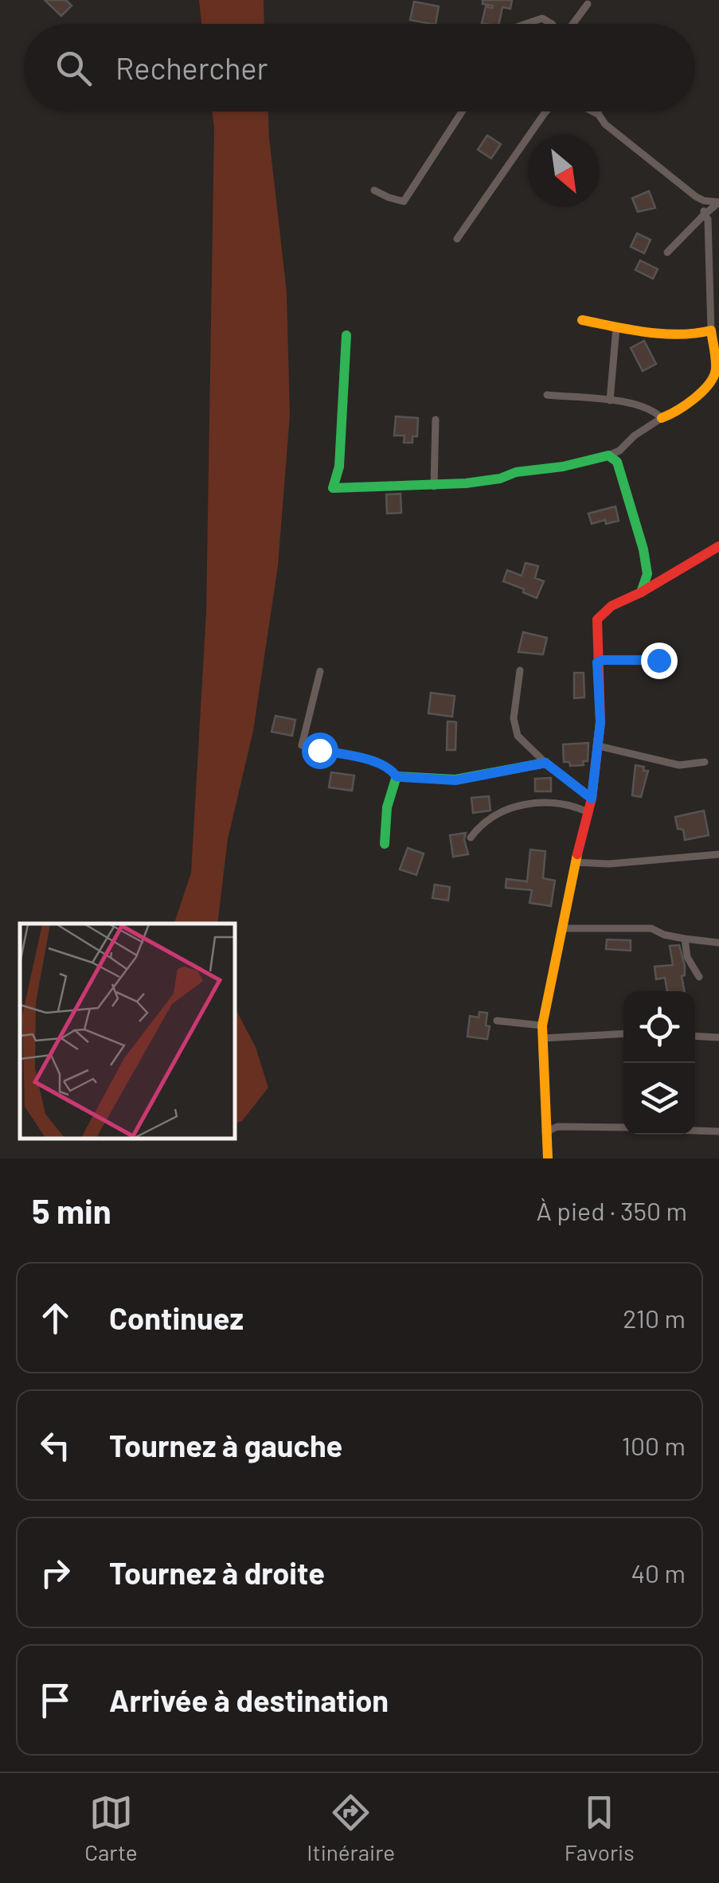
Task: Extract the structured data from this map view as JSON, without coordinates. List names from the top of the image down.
{
  "north": "bottom right",
  "page": {
    "search": "Rechercher",
    "heading": ["5 min", "À pied · 350 m"],
    "list": [
      ["Continuez", "210 m"],
      ["Tournez à gauche", "100 m"],
      ["Tournez à droite", "40 m"],
      "Arrivée à destination"
    ],
    "nav": ["Carte", "Itinéraire", "Favoris"]
  }
}
